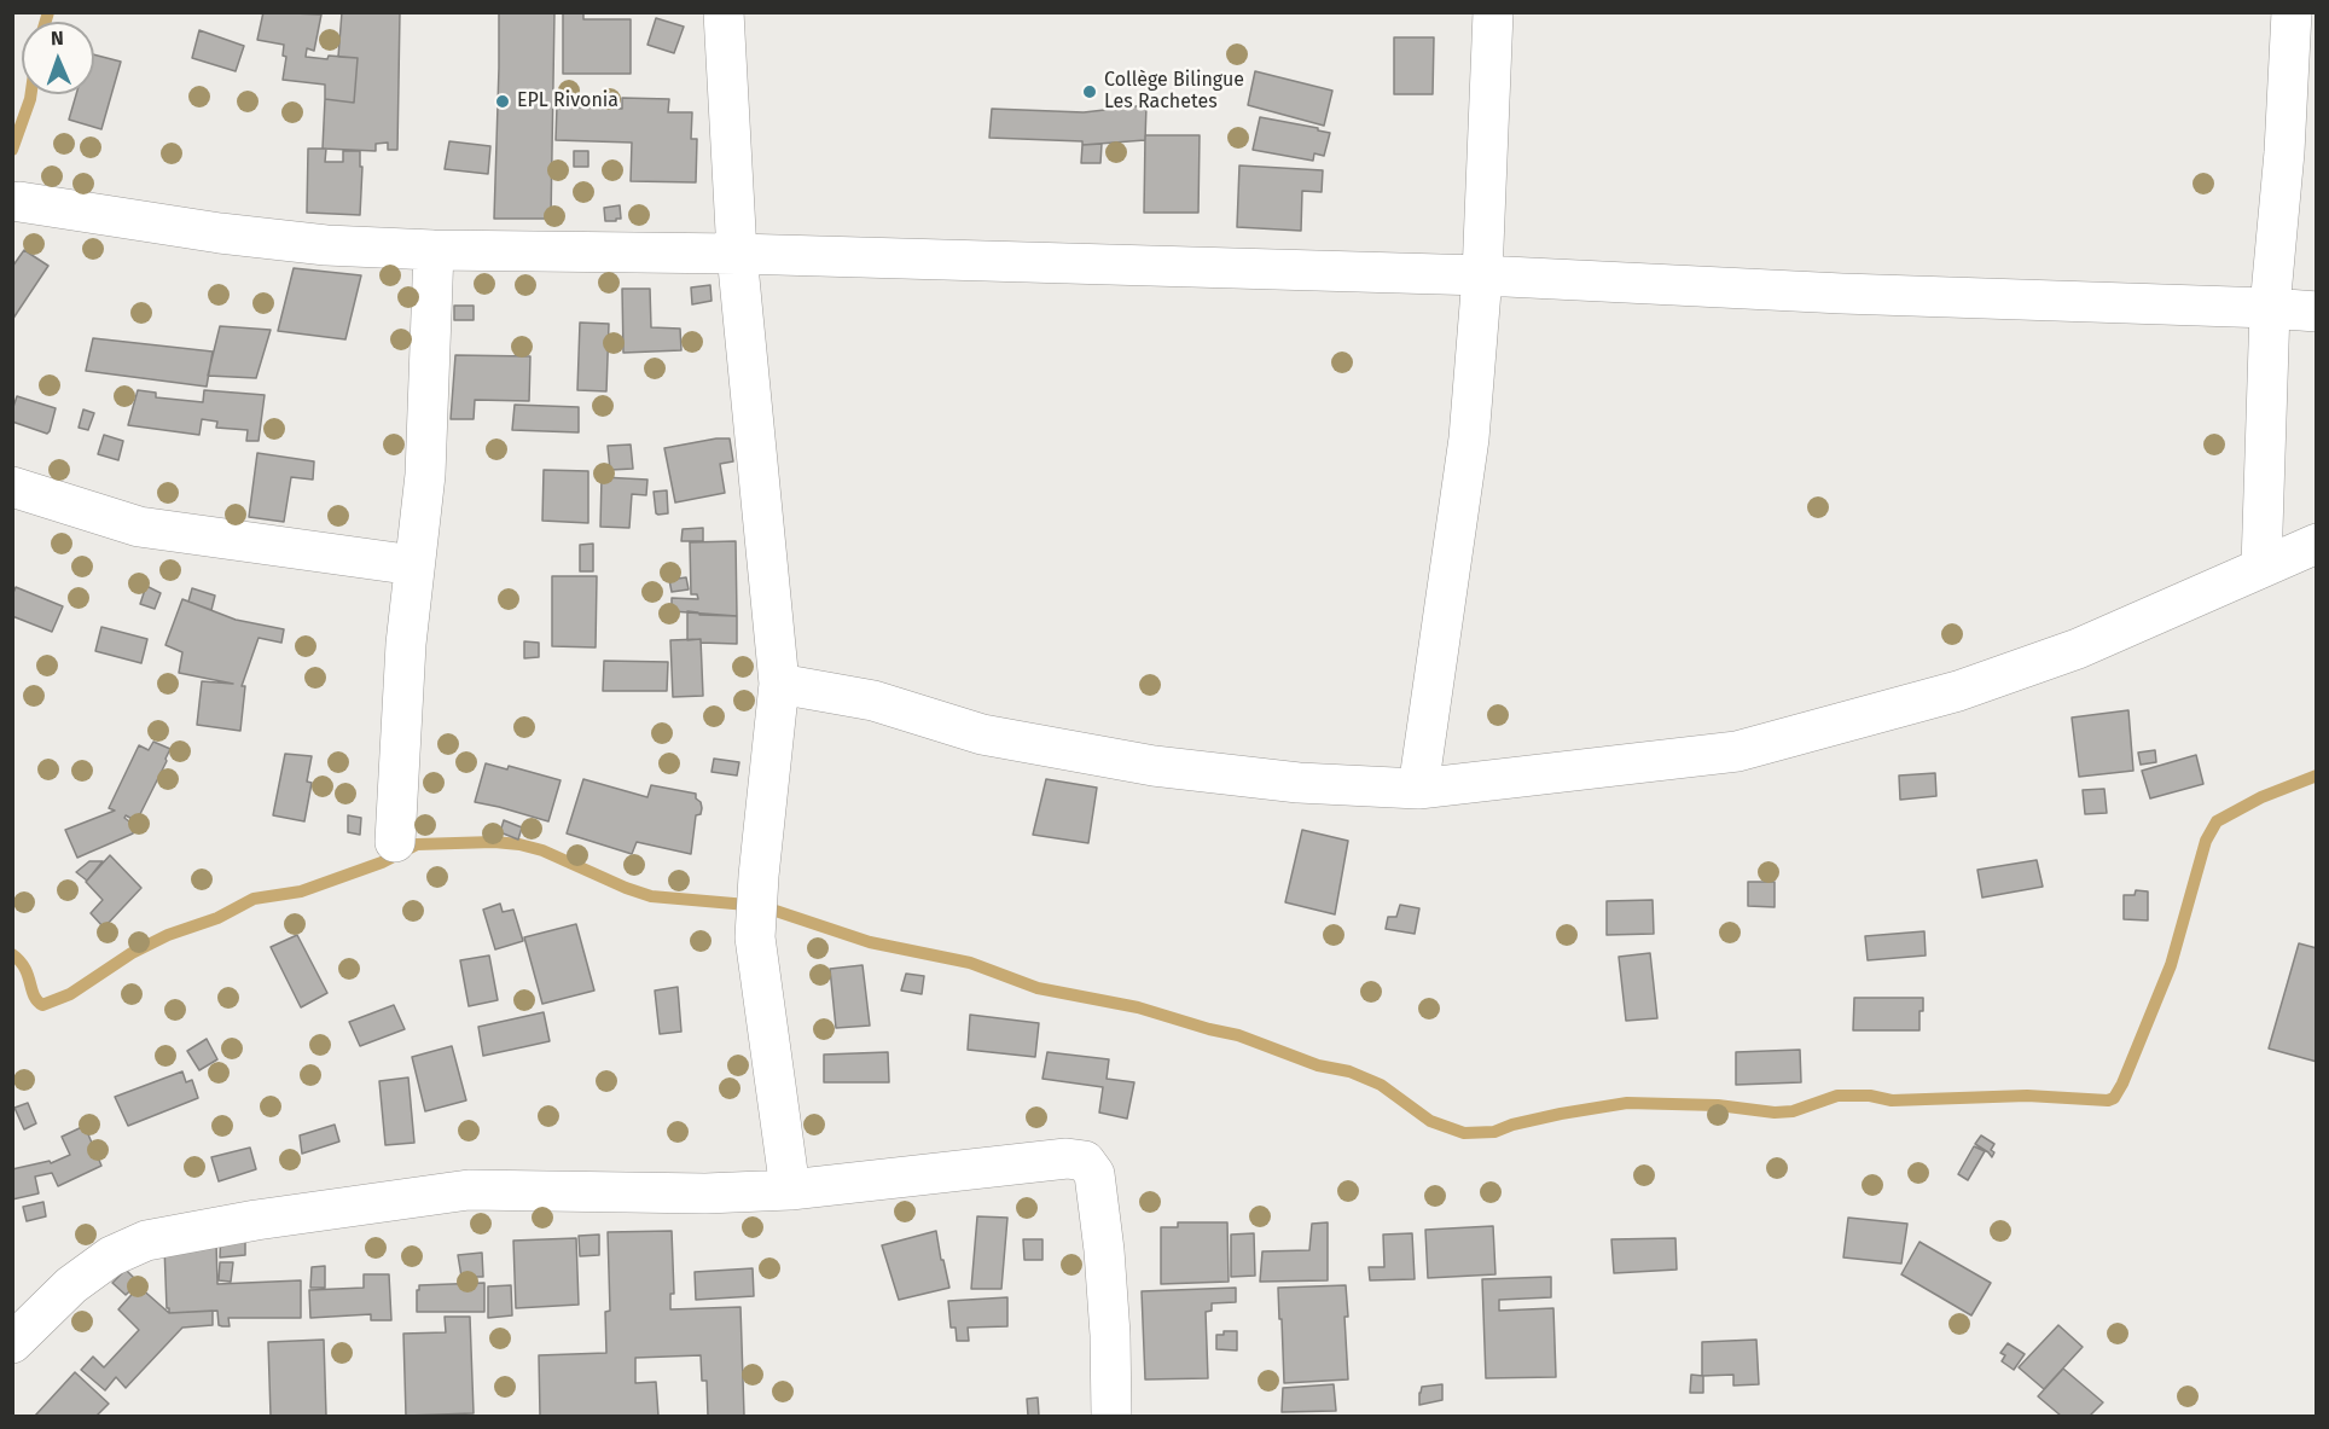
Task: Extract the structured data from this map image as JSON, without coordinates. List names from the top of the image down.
{
  "places": ["Collège Bilingue Les Rachetes", "EPL Rivonia"],
  "north": "top"
}
